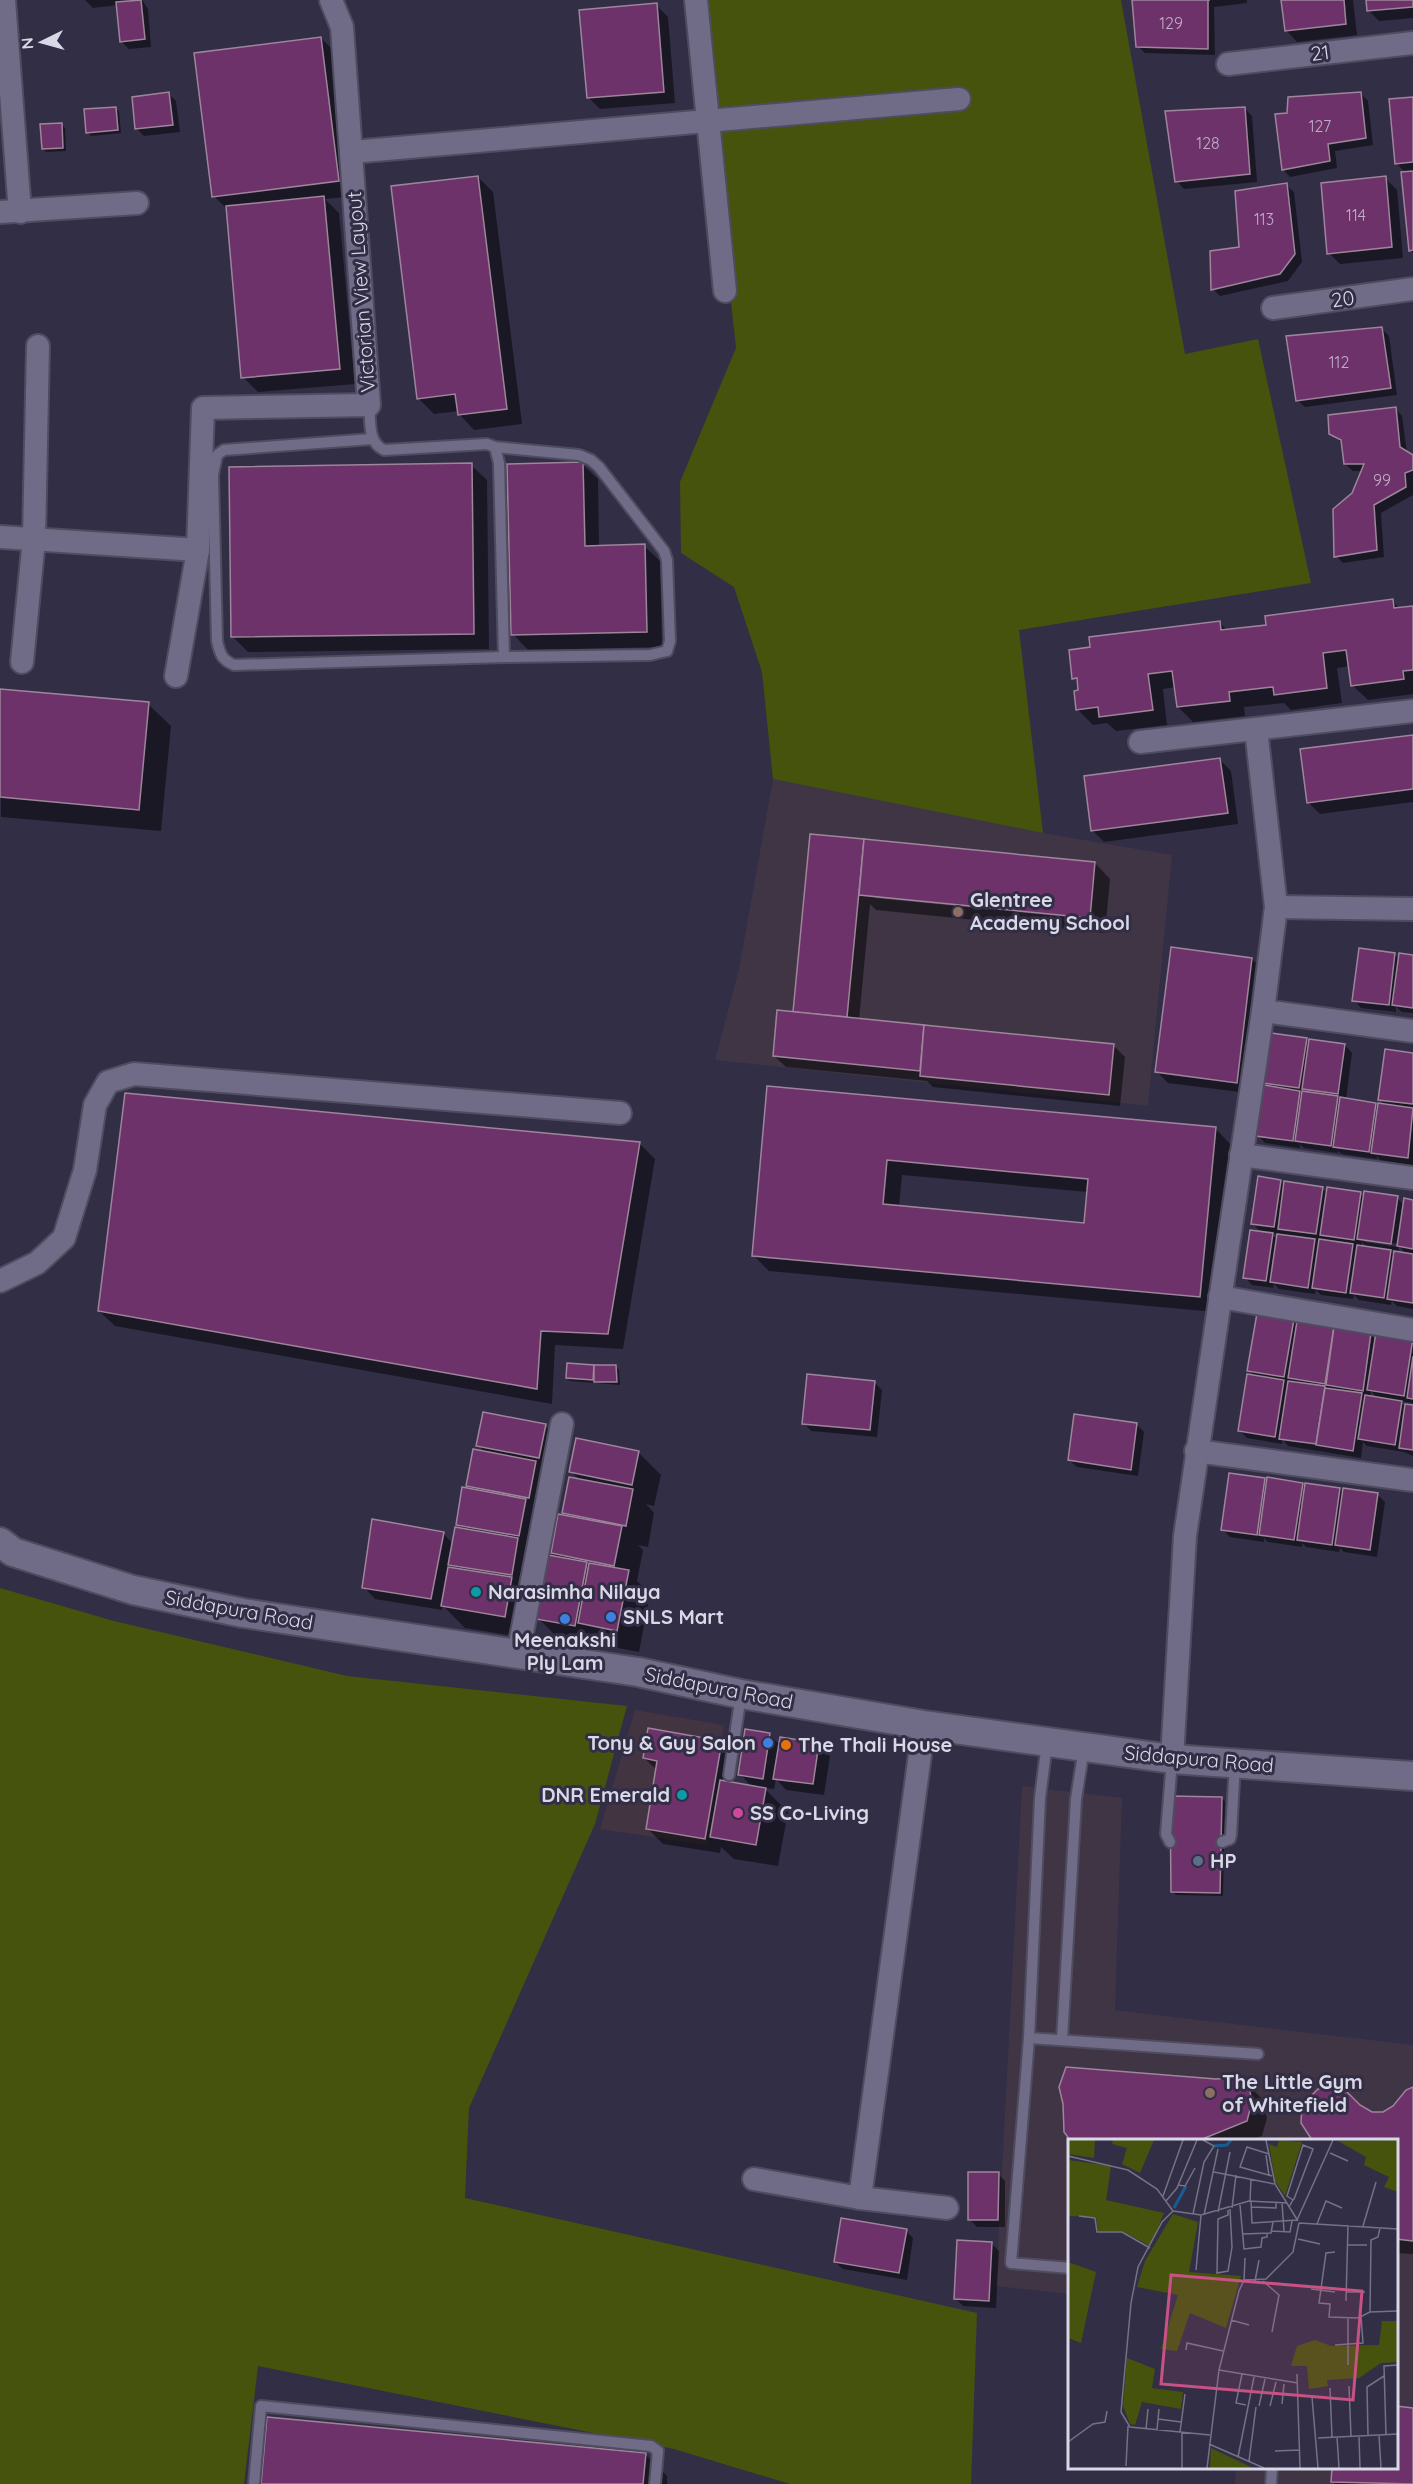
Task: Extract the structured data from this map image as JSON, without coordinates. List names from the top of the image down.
{
  "streets": {
    "street": [
      "21",
      "Victorian View Layout",
      "20",
      "Siddapura Road"
    ]
  },
  "places": [
    "Glentree Academy School",
    "Narasimha Nilaya",
    "SNLS Mart",
    "Meenakshi Ply Lam",
    "Tony & Guy Salon",
    "The Thali House",
    "DNR Emerald",
    "SS Co-Living",
    "HP",
    "The Little Gym of Whitefield"
  ],
  "house_numbers": [
    "129",
    "127",
    "128",
    "114",
    "113",
    "112",
    "99"
  ],
  "north": "left"
}
